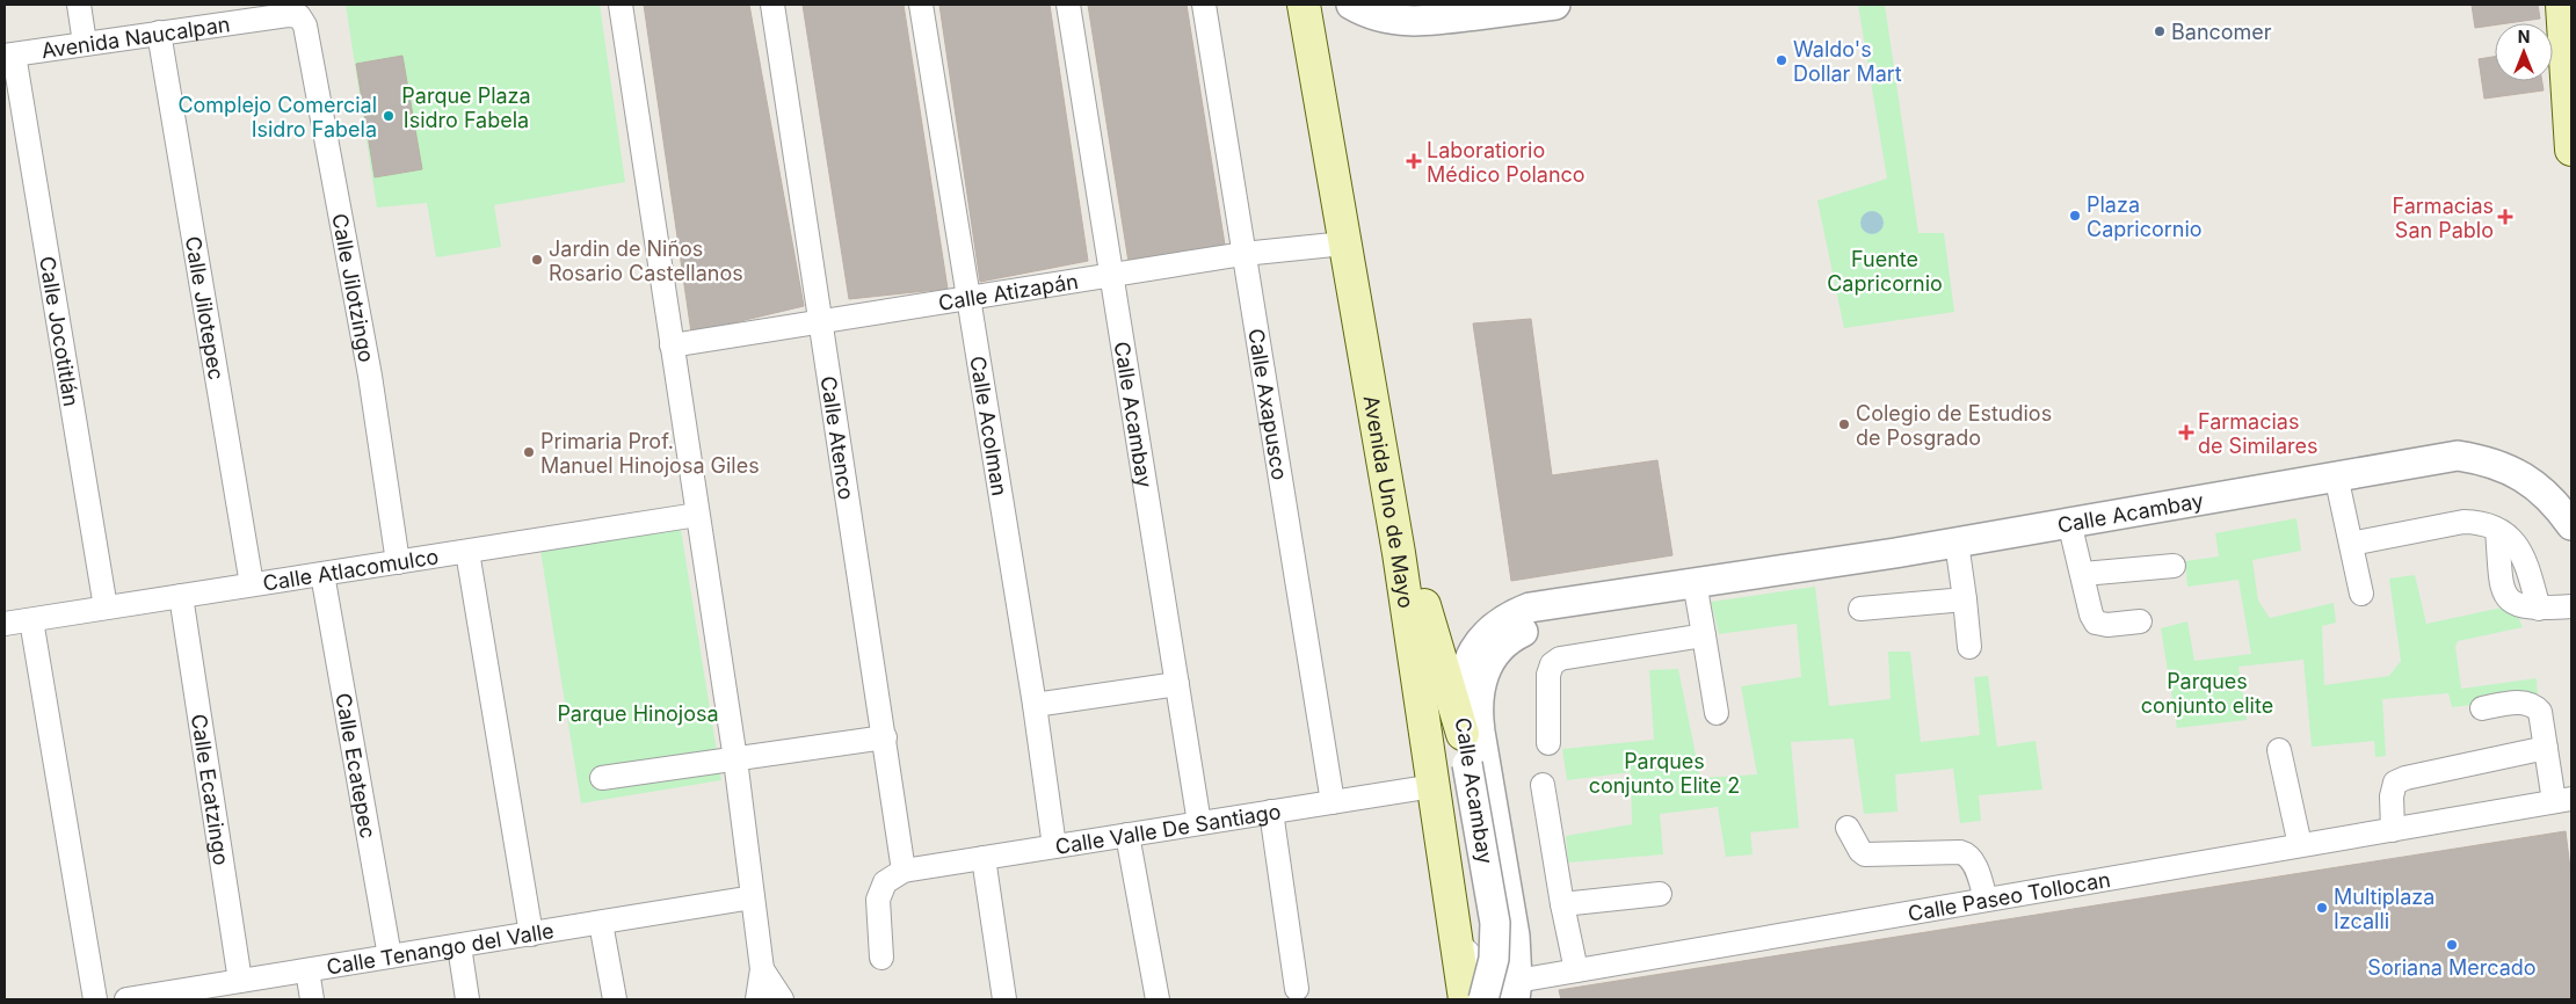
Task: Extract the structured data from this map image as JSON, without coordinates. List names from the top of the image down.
{
  "streets": {
    "main road": ["Avenida Uno de Mayo"],
    "street": [
      "Avenida Naucalpan",
      "Calle Jilotzingo",
      "Calle Atizapán",
      "Calle Jilotepec",
      "Calle Jocotitlán",
      "Calle Axapusco",
      "Calle Acambay",
      "Calle Acolman",
      "Calle Atenco",
      "Calle Atlacomulco",
      "Calle Ecatepec",
      "Calle Ecatzingo",
      "Calle Valle De Santiago",
      "Calle Paseo Tollocan",
      "Calle Tenango del Valle"
    ]
  },
  "crossings": [
    ["Avenida Naucalpan", "Calle Jilotzingo"],
    ["Avenida Naucalpan", "Calle Jilotepec"],
    ["Avenida Naucalpan", "Calle Jocotitlán"],
    ["Calle Jilotzingo", "Calle Atlacomulco"],
    ["Calle Atizapán", "Calle Axapusco"],
    ["Calle Atizapán", "Calle Acambay"],
    ["Calle Atizapán", "Calle Acolman"],
    ["Calle Atizapán", "Calle Atenco"],
    ["Calle Atizapán", "Avenida Uno de Mayo"],
    ["Calle Jilotepec", "Calle Atlacomulco"],
    ["Calle Jocotitlán", "Calle Atlacomulco"],
    ["Calle Axapusco", "Calle Valle De Santiago"],
    ["Calle Acambay", "Calle Valle De Santiago"],
    ["Calle Acambay", "Calle Paseo Tollocan"],
    ["Calle Acolman", "Calle Valle De Santiago"],
    ["Calle Atenco", "Calle Valle De Santiago"],
    ["Avenida Uno de Mayo", "Calle Valle De Santiago"],
    ["Calle Atlacomulco", "Calle Ecatepec"],
    ["Calle Atlacomulco", "Calle Ecatzingo"],
    ["Calle Ecatepec", "Calle Tenango del Valle"],
    ["Calle Ecatzingo", "Calle Tenango del Valle"]
  ],
  "parks": [
    "Parque Plaza Isidro Fabela",
    "Fuente Capricornio",
    "Parques conjunto elite",
    "Parque Hinojosa",
    "Parques conjunto Elite 2"
  ],
  "places": {
    "other": [
      "Bancomer",
      "Waldo's Dollar Mart",
      "Complejo Comercial Isidro Fabela",
      "Plaza Capricornio",
      "Jardin de Niños Rosario Castellanos",
      "Colegio de Estudios de Posgrado",
      "Primaria Prof. Manuel Hinojosa Giles",
      "Multiplaza Izcalli",
      "Soriana Mercado"
    ],
    "health": ["Laboratiorio Médico Polanco", "Farmacias San Pablo", "Farmacias de Similares"]
  },
  "north": "top"
}
